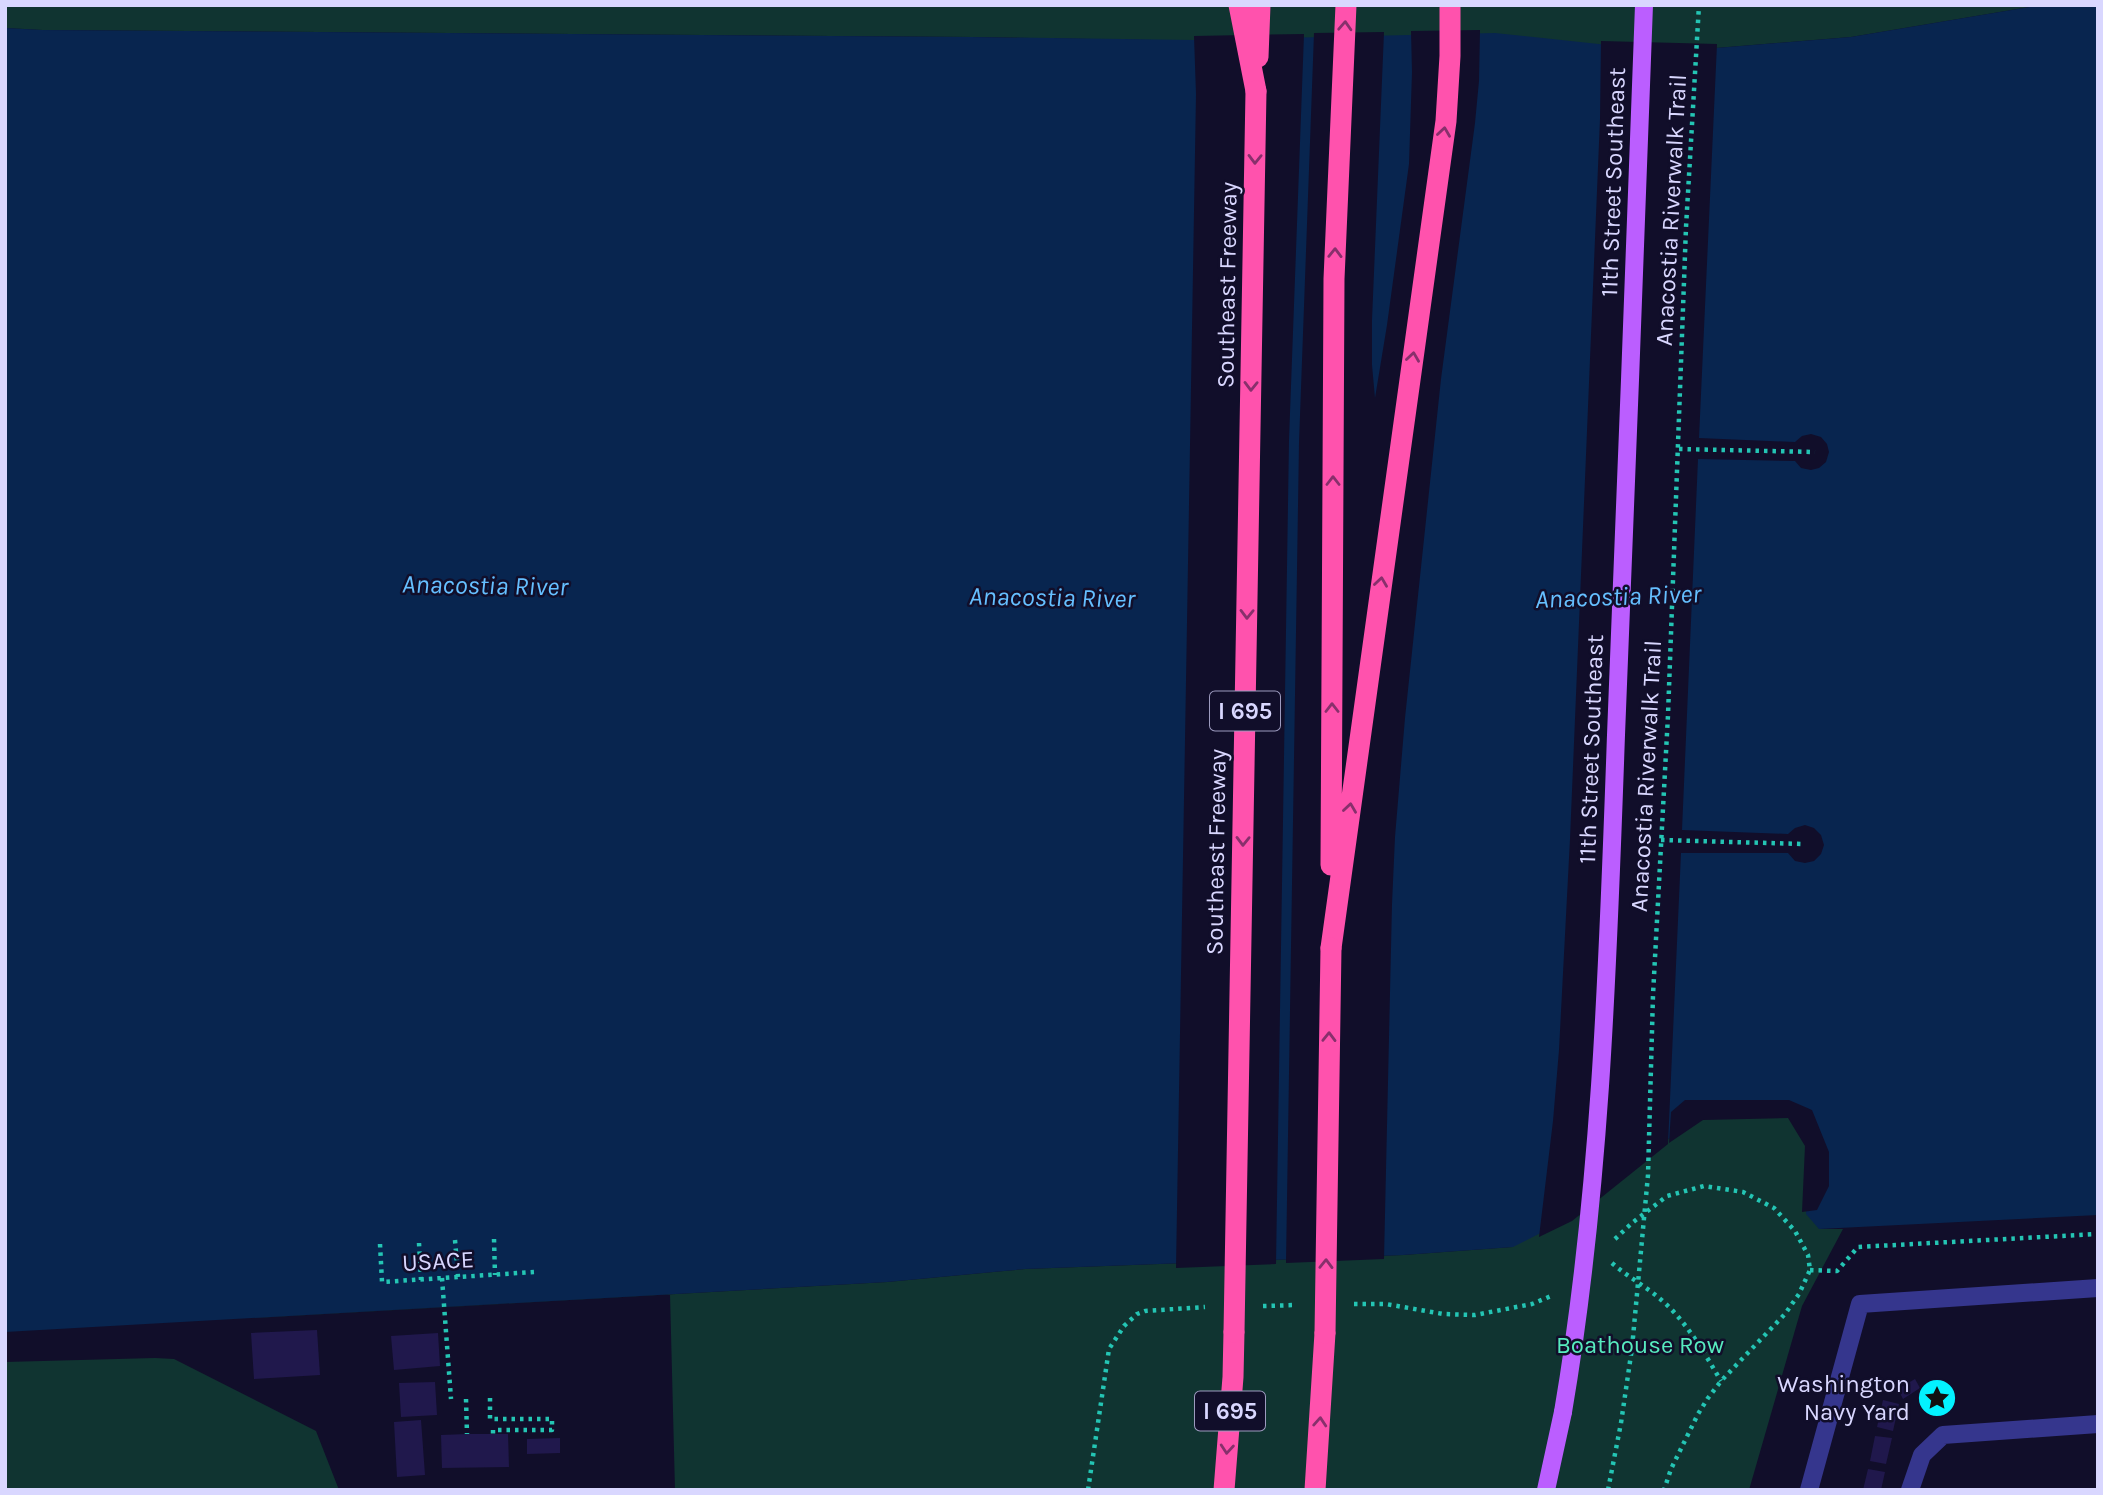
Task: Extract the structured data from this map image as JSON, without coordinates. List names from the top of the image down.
{
  "streets": {
    "highway": ["Southeast Freeway", "I 695"],
    "main road": ["11th Street Southeast"],
    "path": ["Anacostia Riverwalk Trail", "USACE"]
  },
  "water": ["Anacostia River"],
  "parks": ["Boathouse Row"],
  "places": {
    "place": ["Washington Navy Yard"]
  }
}
